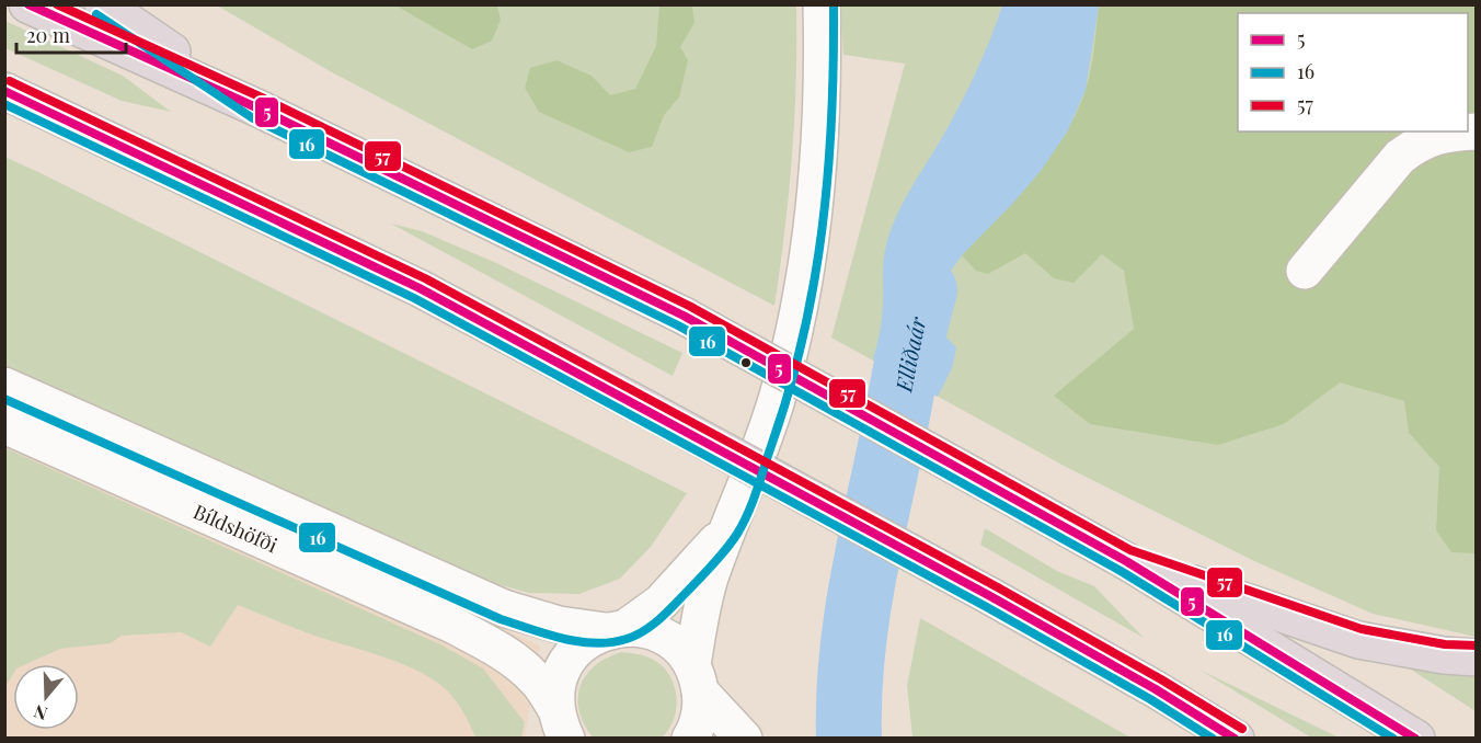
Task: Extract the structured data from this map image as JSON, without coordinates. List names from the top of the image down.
{
  "streets": {
    "street": ["Bíldshöfði"]
  },
  "water": ["Elliðaár"],
  "lines": ["transit line 5", "transit line 16", "transit line 57"],
  "legend": ["5", "16", "57"],
  "scale_bar": "20 m",
  "north": "bottom"
}
